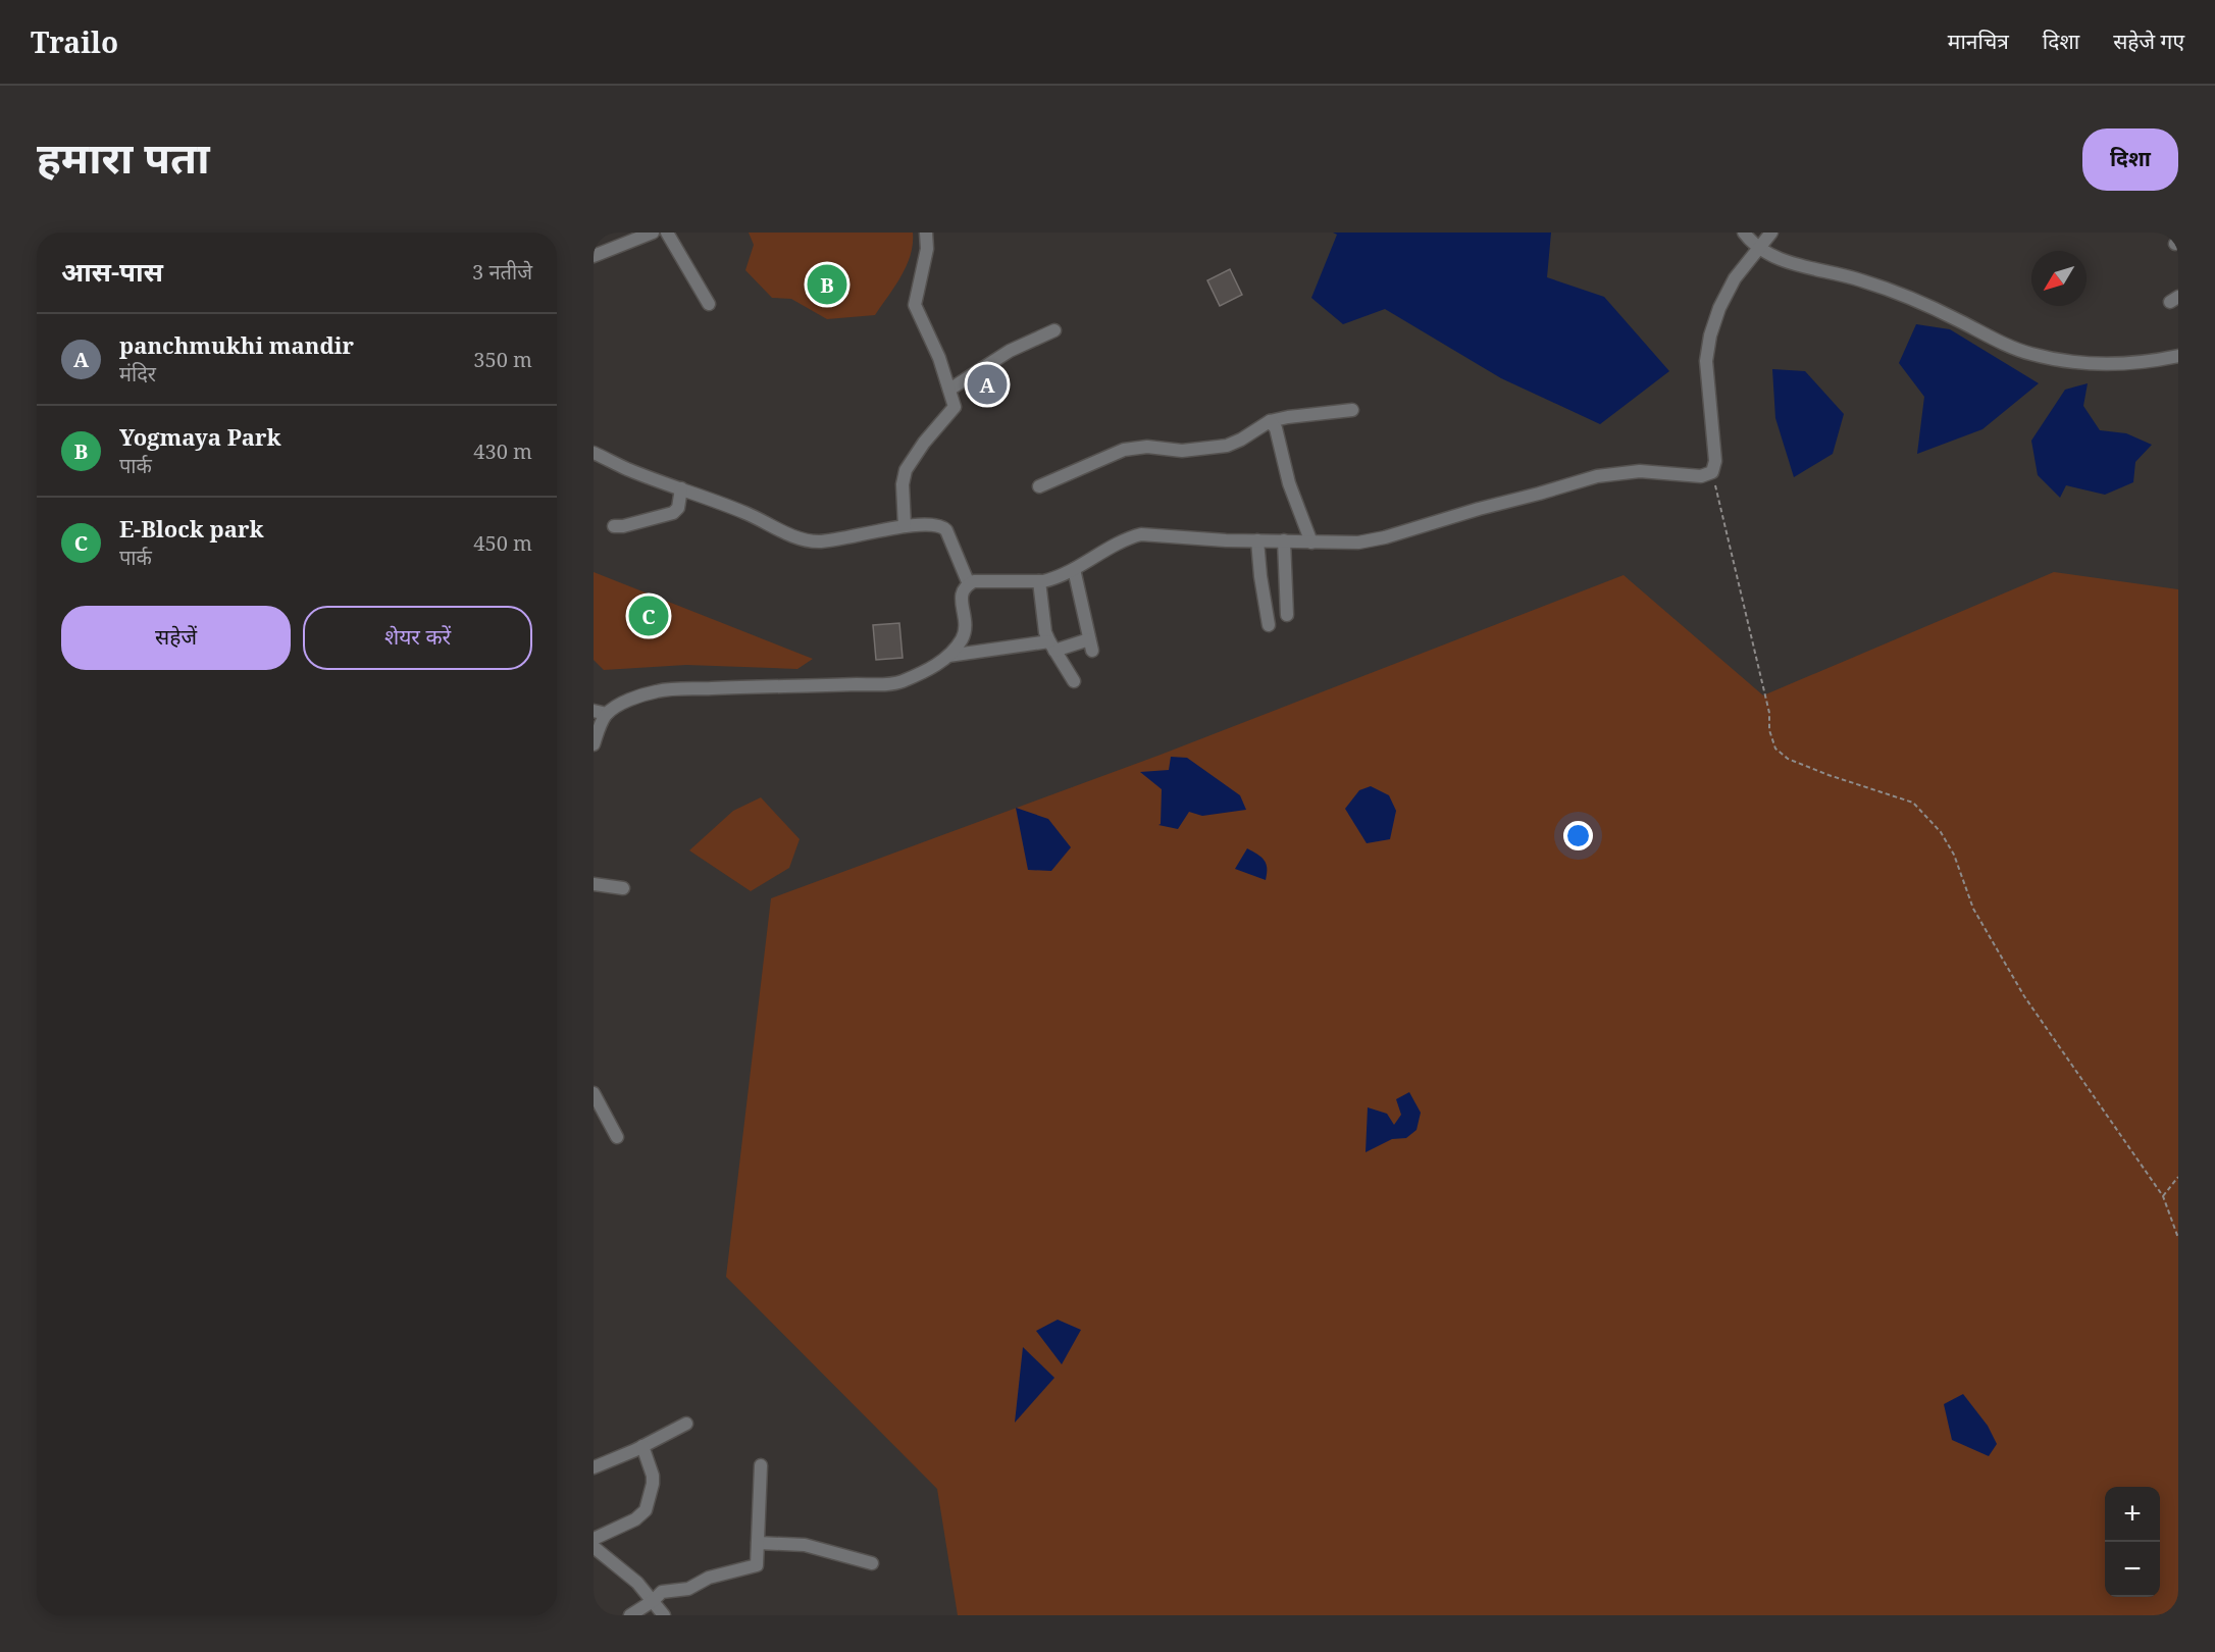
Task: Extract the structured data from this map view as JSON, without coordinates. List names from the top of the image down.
{
  "north": "bottom left",
  "page": {
    "header": "Trailo",
    "nav": ["मानचित्र", "दिशा", "सहेजे गए"],
    "title": "हमारा पता",
    "buttons": [
      "दिशा",
      ["सहेजें", "शेयर करें"]
    ],
    "heading": ["आस-पास", "3 नतीजे"],
    "pins": ["B", "A", "C"],
    "list": [
      {
        "mark": "A",
        "name": "panchmukhi mandir",
        "note": "मंदिर",
        "value": "350 m"
      },
      {
        "mark": "B",
        "name": "Yogmaya Park",
        "note": "पार्क",
        "value": "430 m"
      },
      {
        "mark": "C",
        "name": "E-Block park",
        "note": "पार्क",
        "value": "450 m"
      }
    ],
    "map_buttons": ["+", "−"]
  }
}
